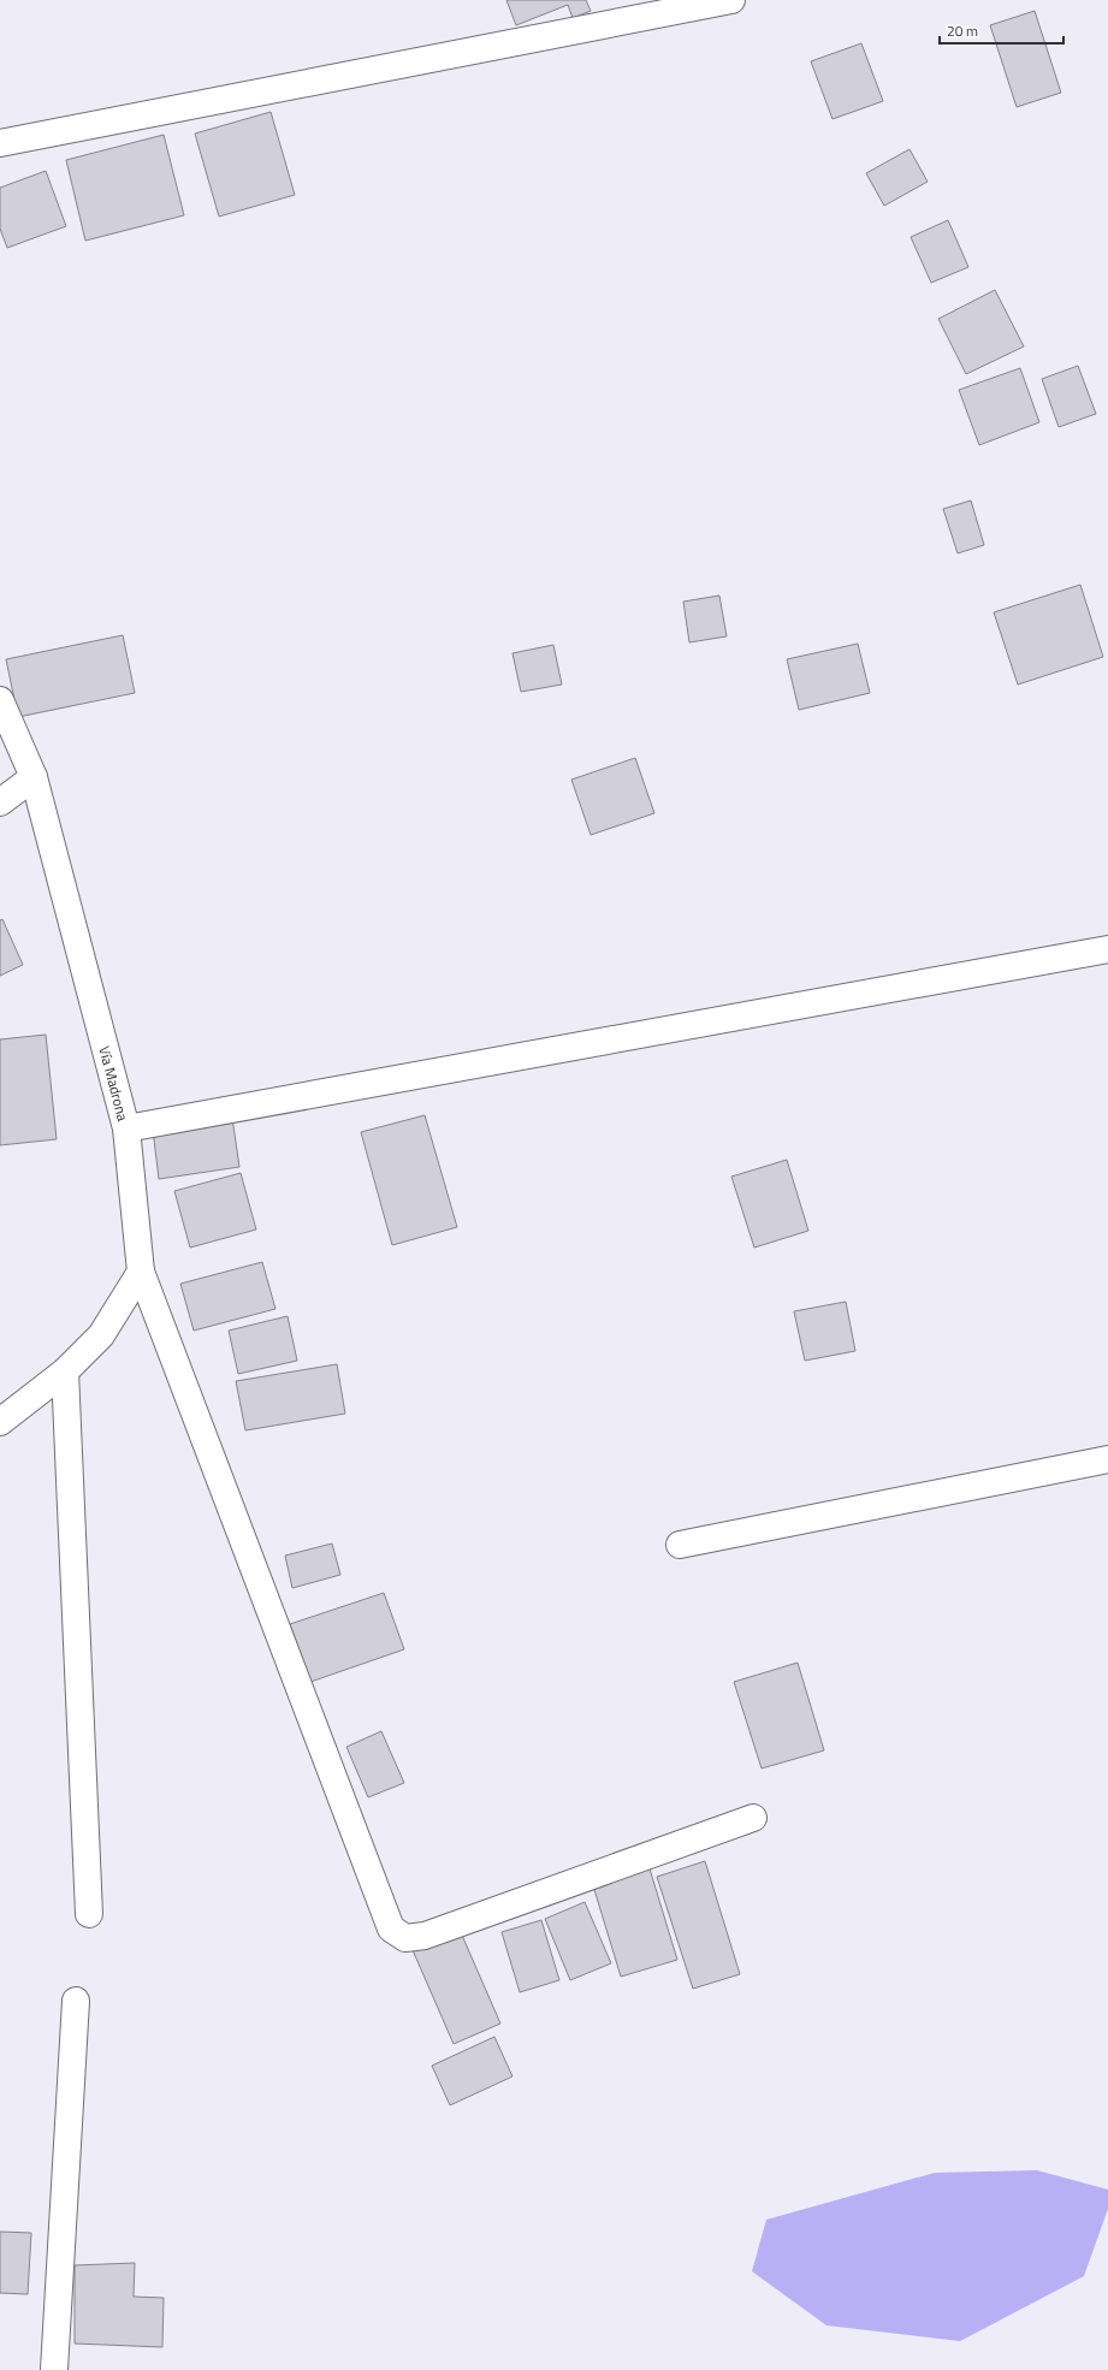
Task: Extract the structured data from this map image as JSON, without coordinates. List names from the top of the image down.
{
  "streets": {
    "street": ["Vía Madrona"]
  },
  "scale_bar": "20 m"
}
